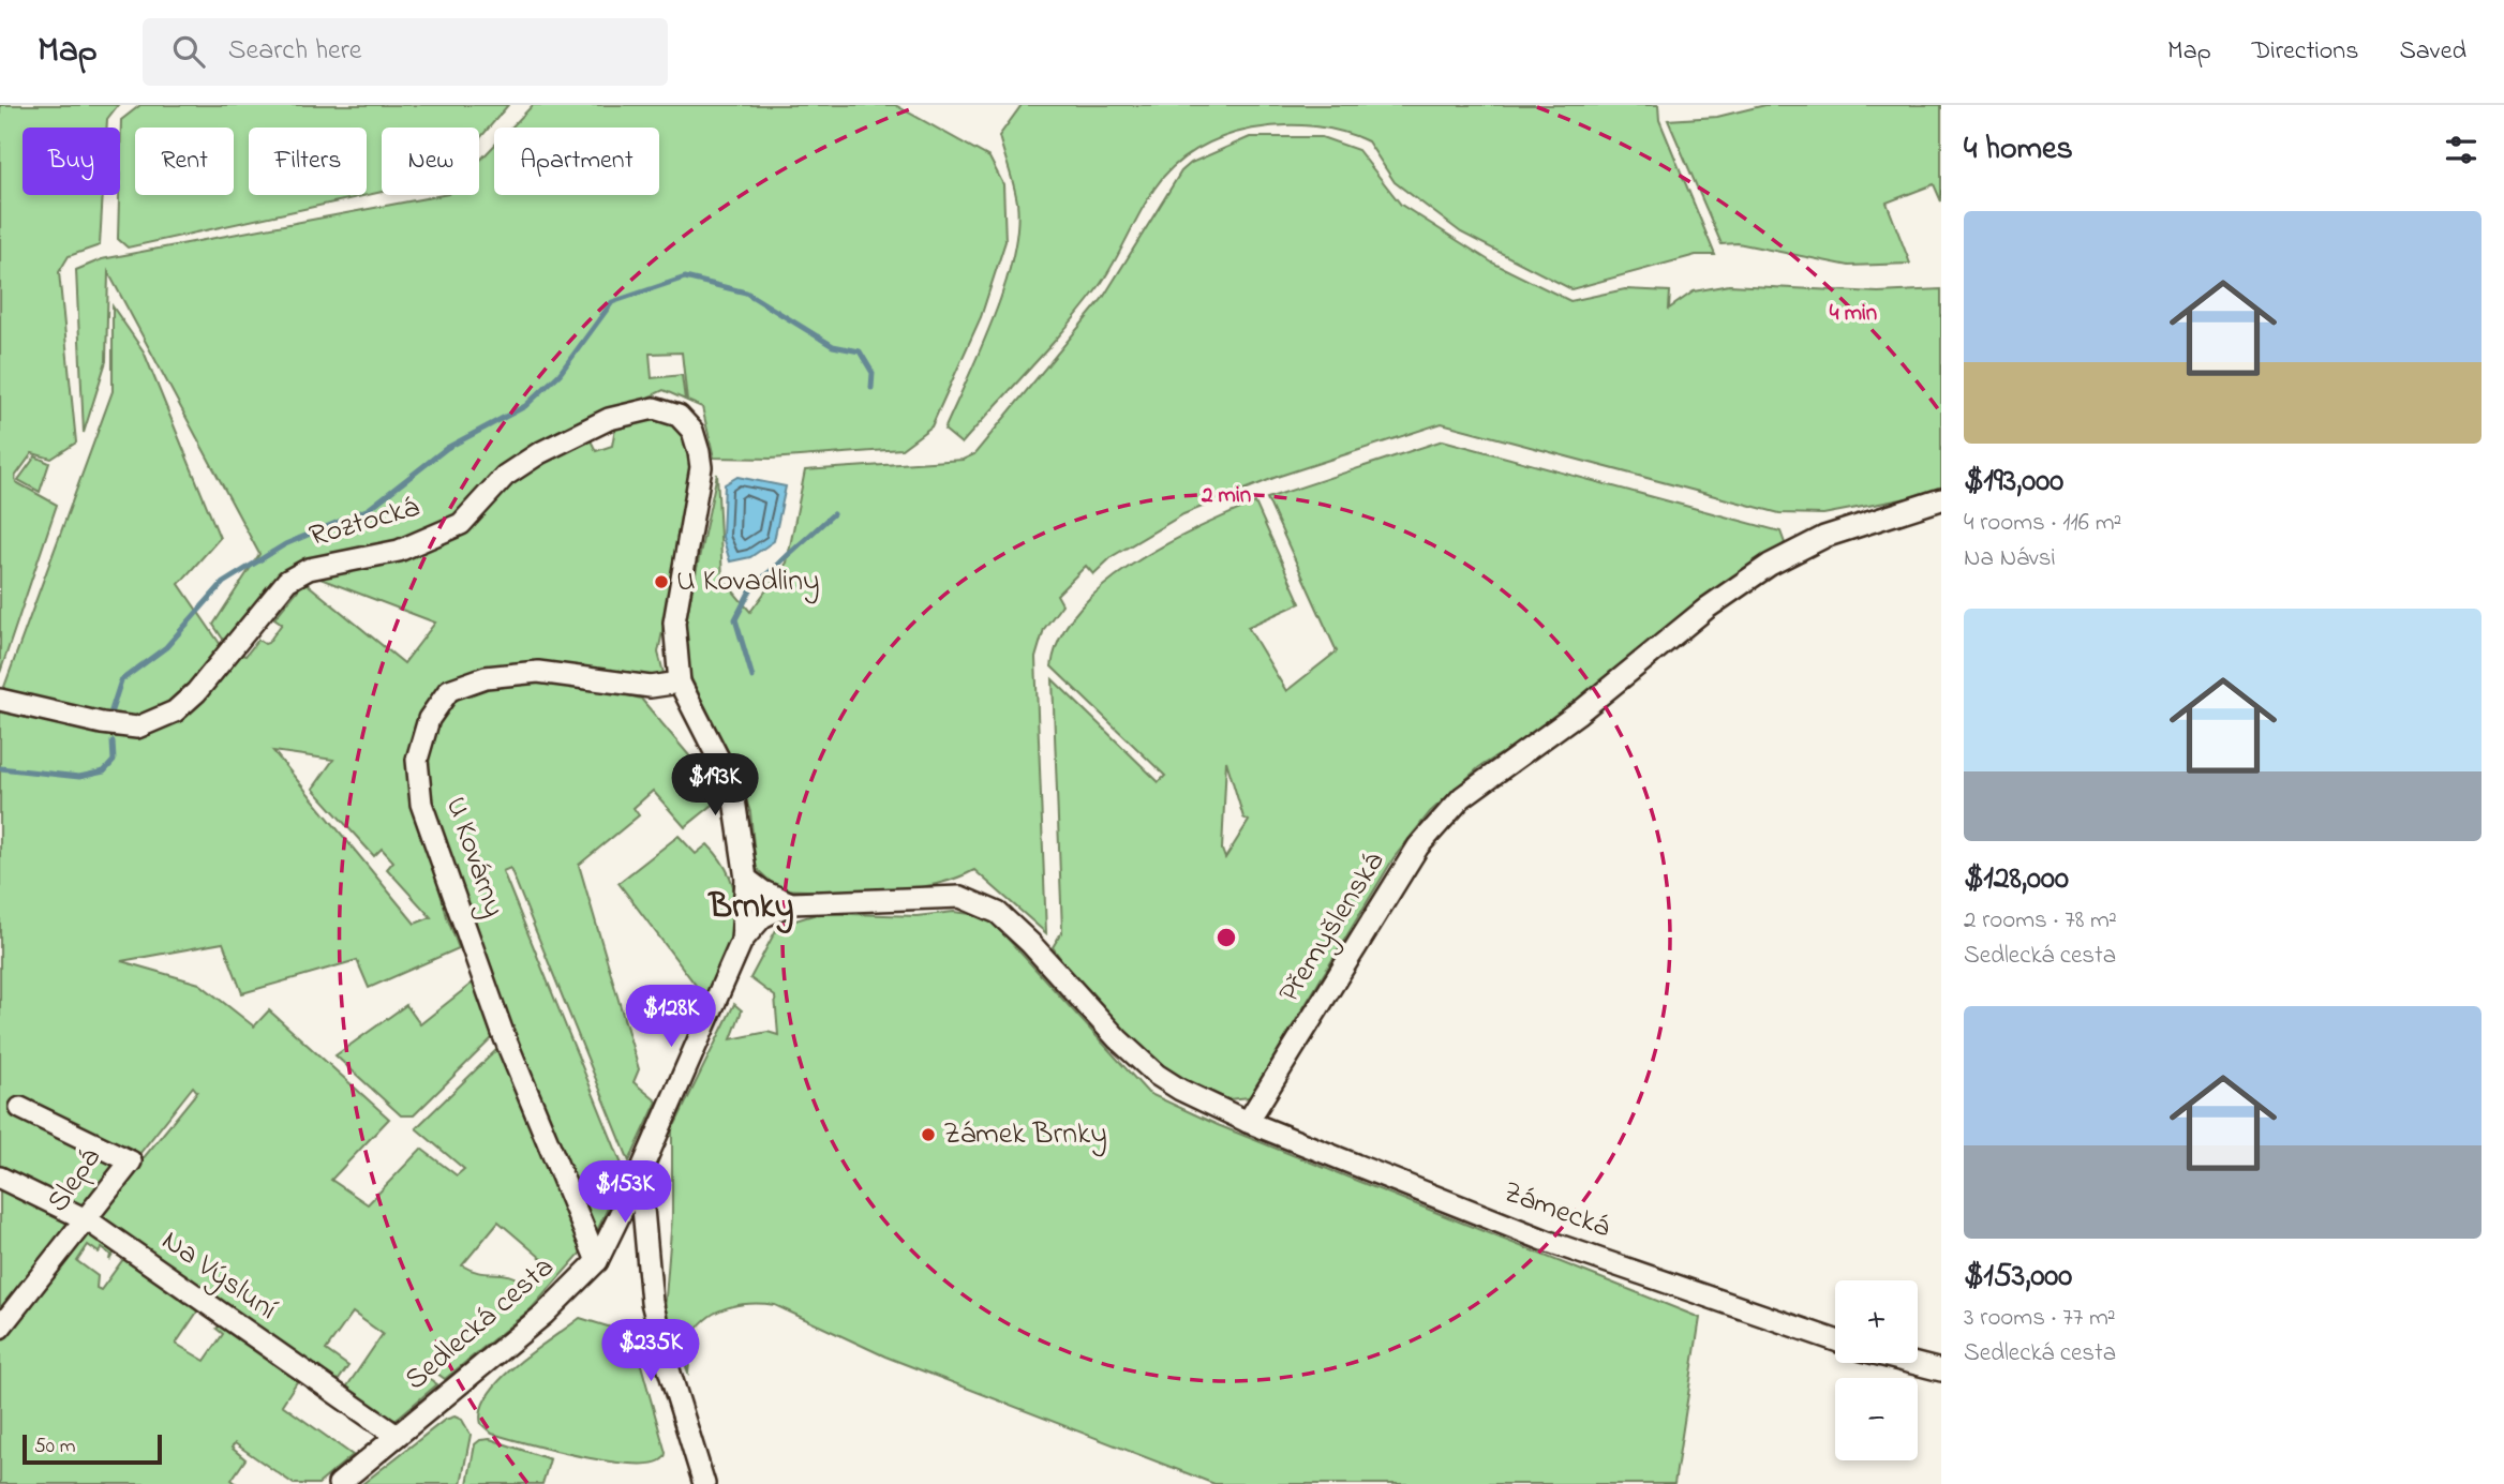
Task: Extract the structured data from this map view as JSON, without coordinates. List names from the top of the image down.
{
  "streets": {
    "street": [
      "Roztocká",
      "U Kovárny",
      "Přemyšlenská",
      "Slepá",
      "Zámecká",
      "Na Výsluní",
      "Sedlecká cesta"
    ]
  },
  "crossings": [
    ["Roztocká", "U Kovárny"],
    ["U Kovárny", "Sedlecká cesta"],
    ["Přemyšlenská", "Zámecká"],
    ["Slepá", "Na Výsluní"],
    ["Na Výsluní", "Sedlecká cesta"]
  ],
  "districts": ["Brnky"],
  "places": ["U Kovadliny", "Zámek Brnky"],
  "scale_bar": "50 m",
  "page": {
    "header": "Map",
    "search": "Search here",
    "nav": ["Map", "Directions", "Saved"],
    "heading": "4 homes",
    "chip": [
      "Buy",
      "Rent",
      "Filters",
      "New",
      "Apartment"
    ],
    "list": [
      {
        "name": "$193,000",
        "note": "4 rooms · 116 m² · Na Návsi"
      },
      {
        "name": "$128,000",
        "note": "2 rooms · 78 m² · Sedlecká cesta"
      },
      {
        "name": "$153,000",
        "note": "3 rooms · 77 m² · Sedlecká cesta"
      }
    ],
    "price": [
      "$193K",
      "$128K",
      "$153K",
      "$235K"
    ],
    "map_buttons": ["+", "−"],
    "scale": "50 m"
  },
  "rings": ["4 min", "2 min"]
}
